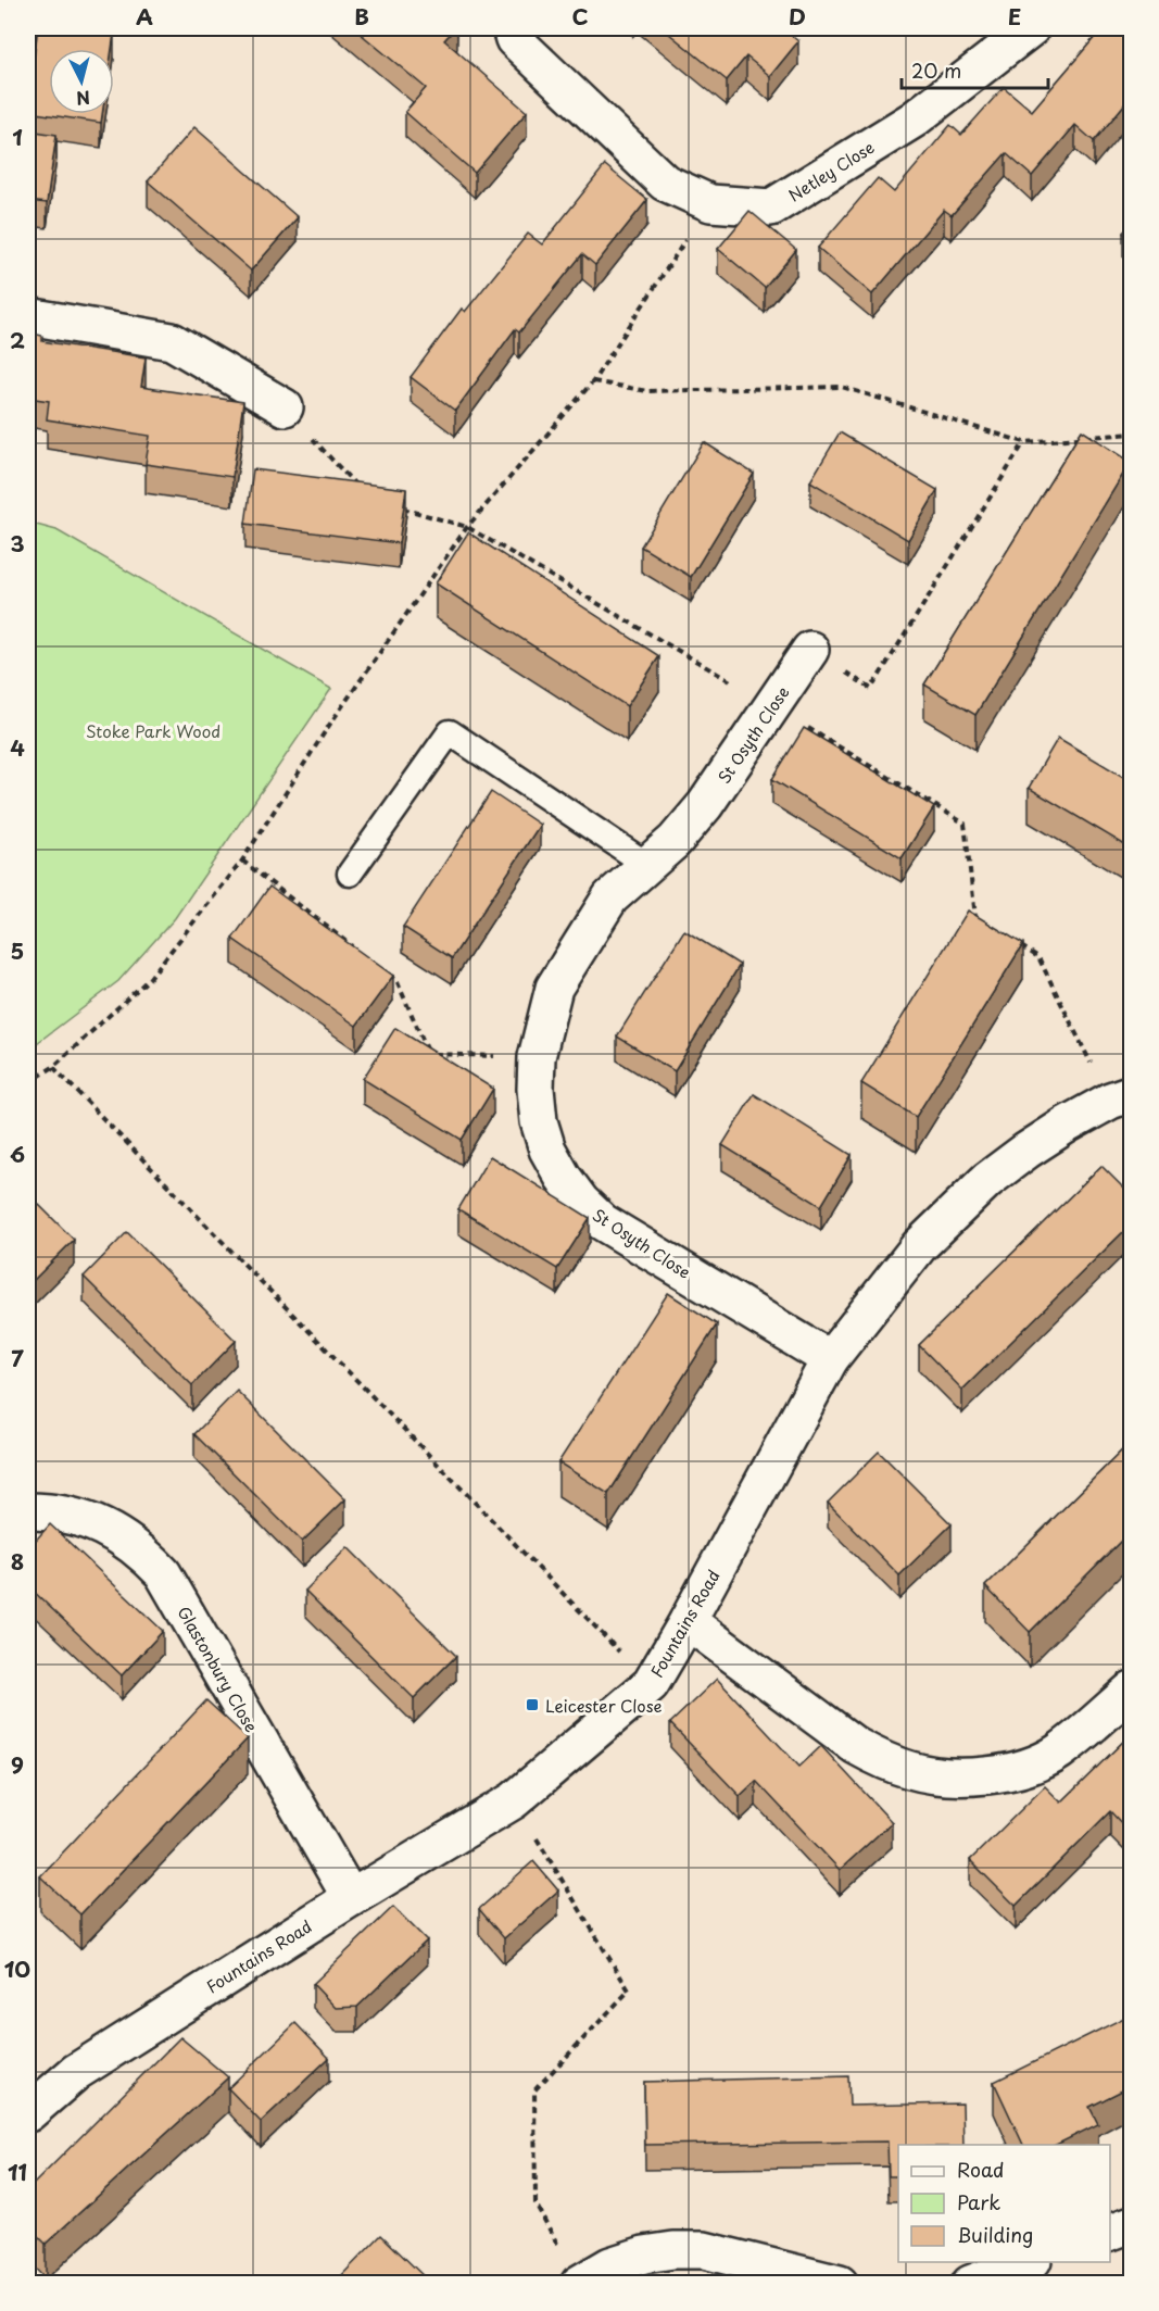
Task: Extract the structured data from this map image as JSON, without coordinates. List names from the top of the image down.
{
  "streets": {
    "street": [
      "Netley Close",
      "St Osyth Close",
      "Fountains Road",
      "Glastonbury Close"
    ]
  },
  "crossings": [
    ["St Osyth Close", "Fountains Road"],
    ["Fountains Road", "Glastonbury Close"]
  ],
  "parks": ["Stoke Park Wood"],
  "places": {
    "transit": ["Leicester Close"]
  },
  "legend": ["Road", "Park", "Building"],
  "scale_bar": "20 m",
  "north": "bottom",
  "grid": {
    "columns": [
      "A",
      "B",
      "C",
      "D",
      "E"
    ],
    "rows": [
      "1",
      "2",
      "3",
      "4",
      "5",
      "6",
      "7",
      "8",
      "9",
      "10",
      "11"
    ]
  }
}
